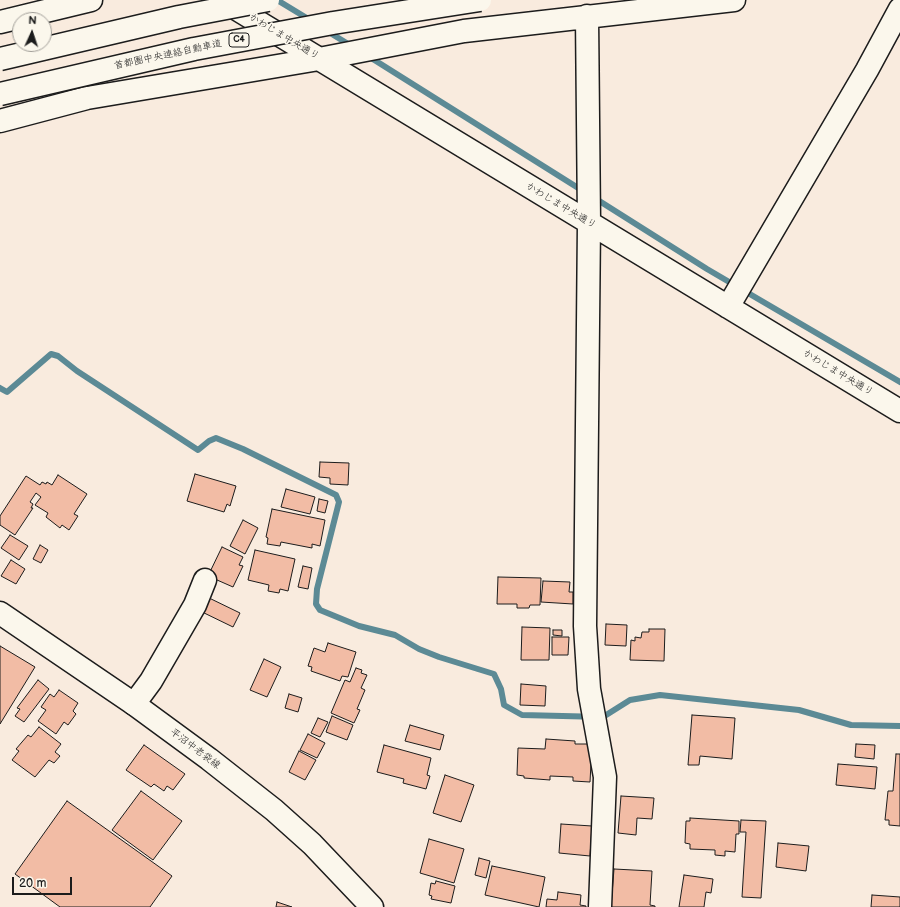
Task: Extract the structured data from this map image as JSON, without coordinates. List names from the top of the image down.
{
  "streets": {
    "main road": [
      "かわじま中央通り",
      "C4",
      "首都圏中央連絡自動車道",
      "平沼中老袋線"
    ]
  },
  "scale_bar": "20 m",
  "north": "top"
}
